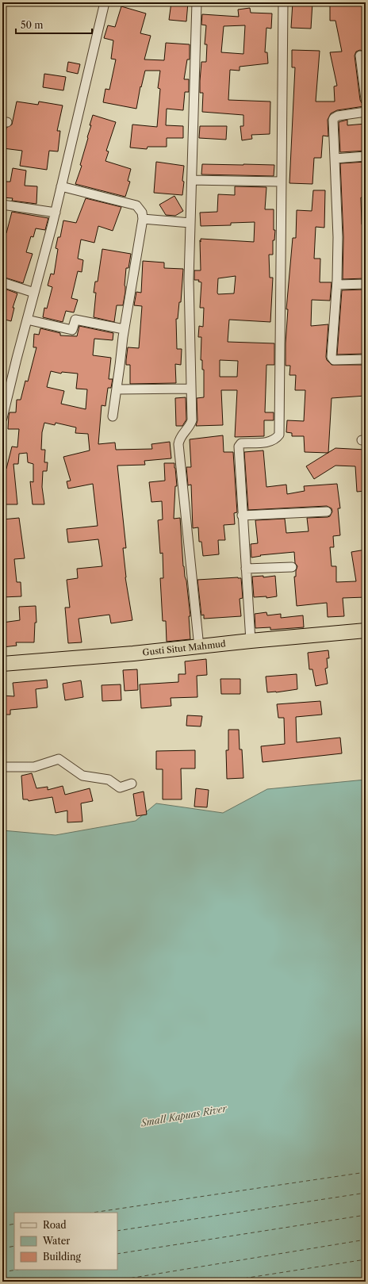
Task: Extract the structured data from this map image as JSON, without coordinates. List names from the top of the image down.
{
  "streets": {
    "highway": ["Gusti Situt Mahmud"]
  },
  "water": ["Small Kapuas River"],
  "legend": ["Road", "Water", "Building"],
  "scale_bar": "50 m"
}
